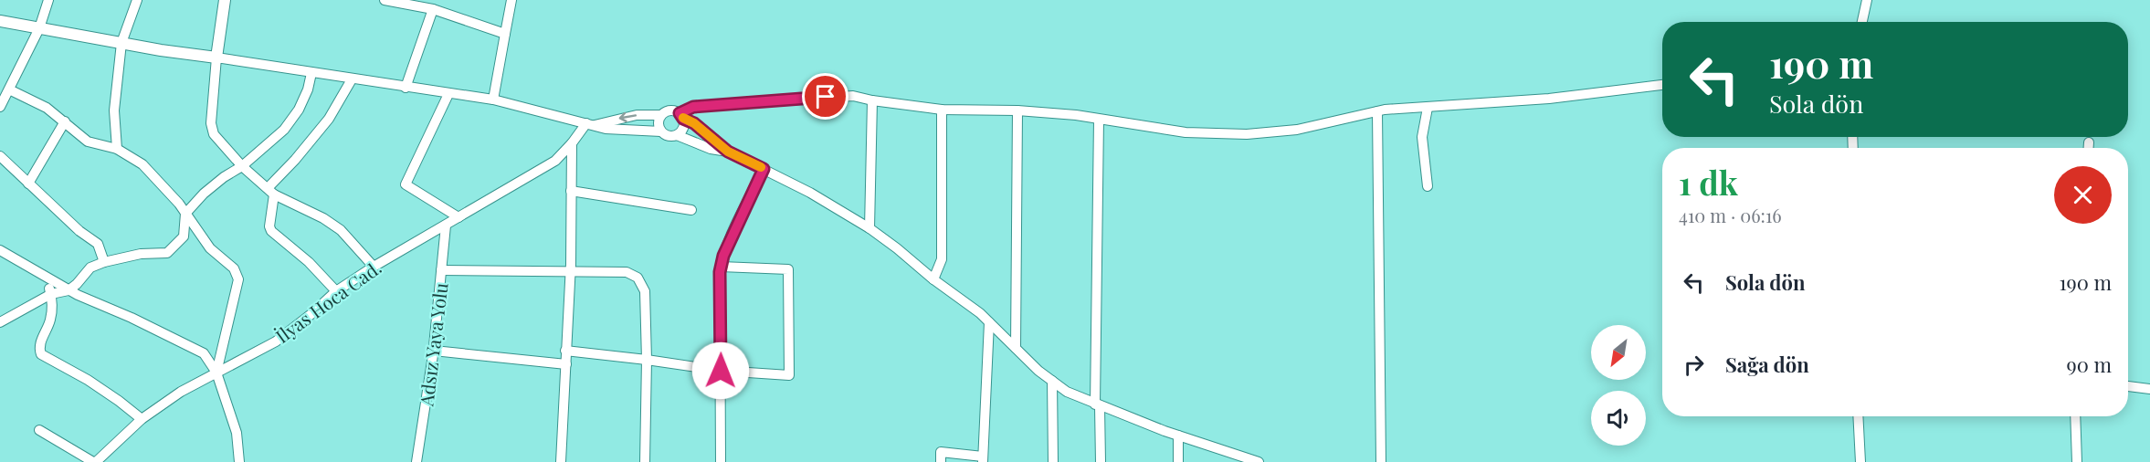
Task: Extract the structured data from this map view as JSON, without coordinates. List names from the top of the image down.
{
  "streets": {
    "street": ["İlyas Hoca Cad.", "Adsız Yaya Yolu"]
  },
  "crossings": [
    ["İlyas Hoca Cad.", "Adsız Yaya Yolu"]
  ],
  "north": "bottom left",
  "page": {
    "turn": ["190 m", "Sola dön"],
    "heading": ["1 dk", "410 m · 06:16"],
    "list": [
      {
        "name": "Sola dön",
        "value": "190 m"
      },
      {
        "name": "Sağa dön",
        "value": "90 m"
      }
    ]
  }
}
